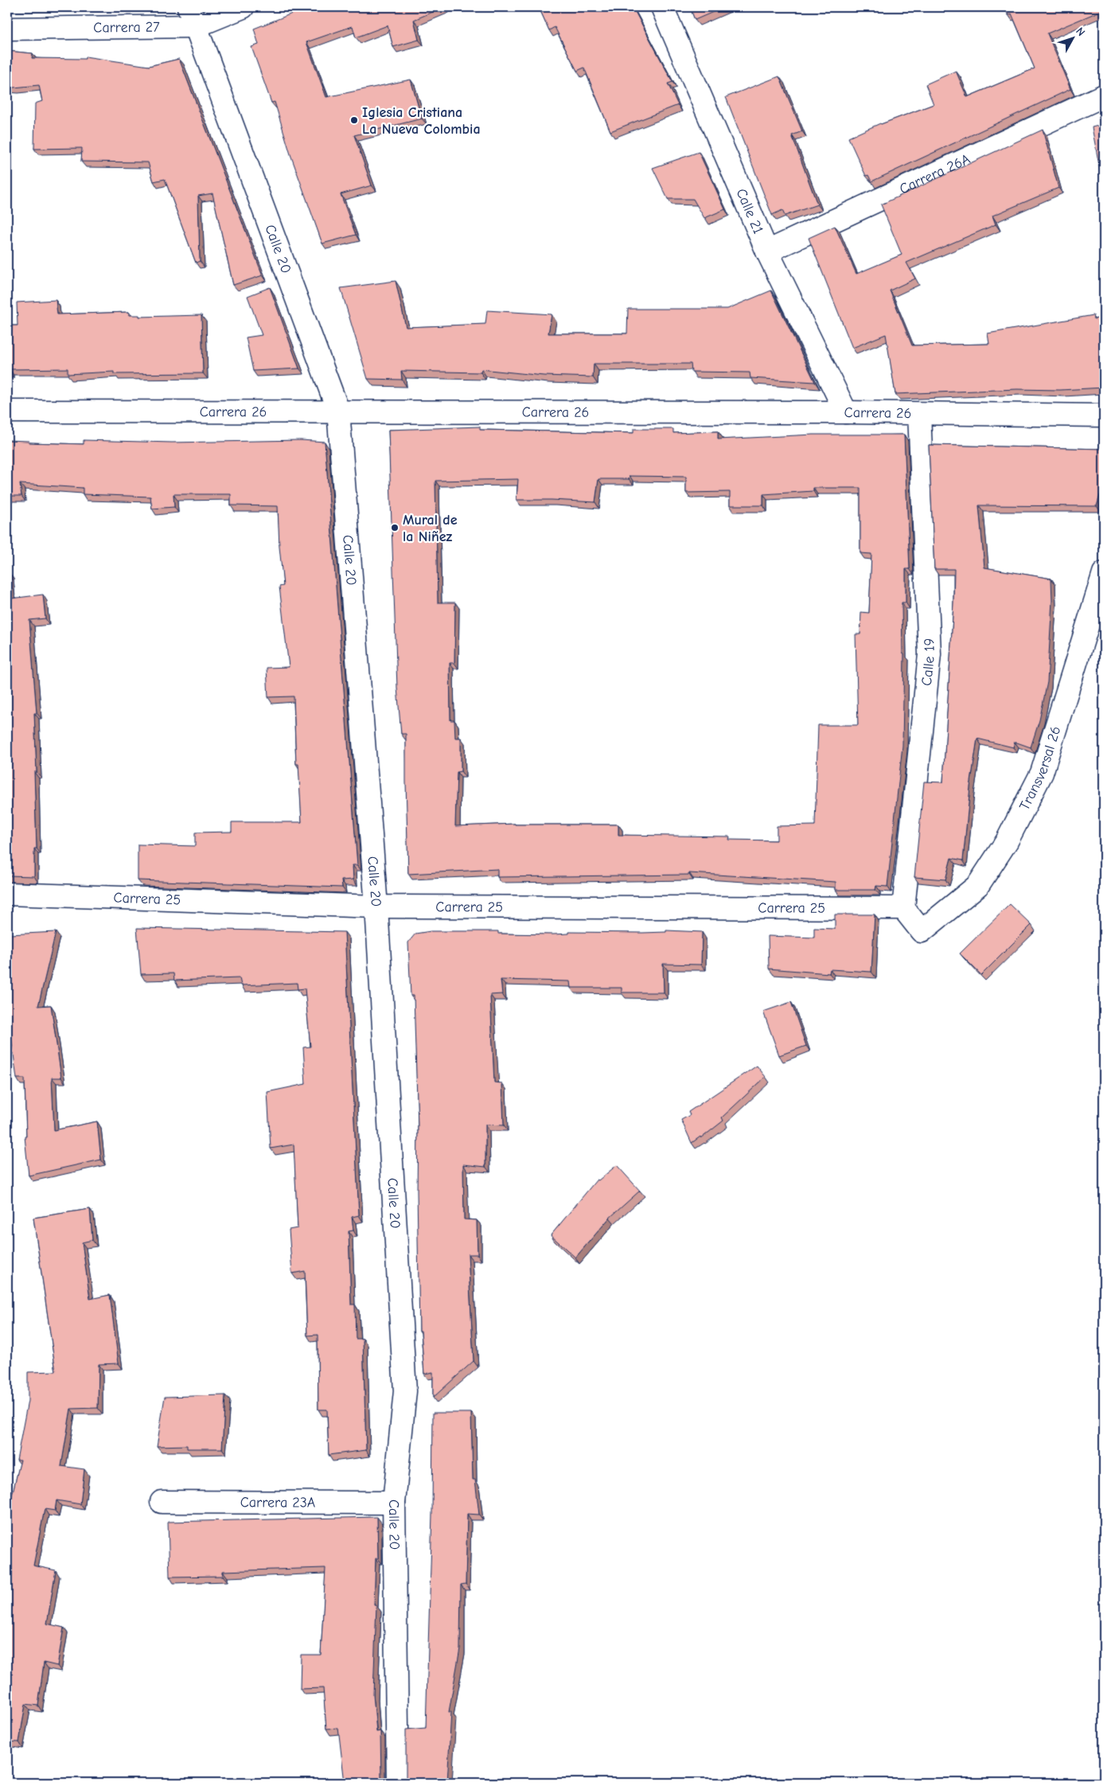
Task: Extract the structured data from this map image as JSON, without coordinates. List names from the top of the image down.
{
  "streets": {
    "street": [
      "Carrera 27",
      "Carrera 26A",
      "Calle 21",
      "Calle 20",
      "Carrera 26",
      "Calle 19",
      "Transversal 26",
      "Carrera 25",
      "Carrera 23A"
    ]
  },
  "crossings": [
    ["Carrera 27", "Calle 20"],
    ["Carrera 26A", "Calle 21"],
    ["Calle 21", "Carrera 26"],
    ["Calle 20", "Carrera 26"],
    ["Calle 20", "Carrera 25"],
    ["Calle 20", "Carrera 23A"],
    ["Carrera 26", "Calle 19"],
    ["Calle 19", "Transversal 26"],
    ["Calle 19", "Carrera 25"],
    ["Transversal 26", "Carrera 25"]
  ],
  "places": ["Iglesia Cristiana La Nueva Colombia", "Mural de la Niñez"],
  "north": "top right"
}
